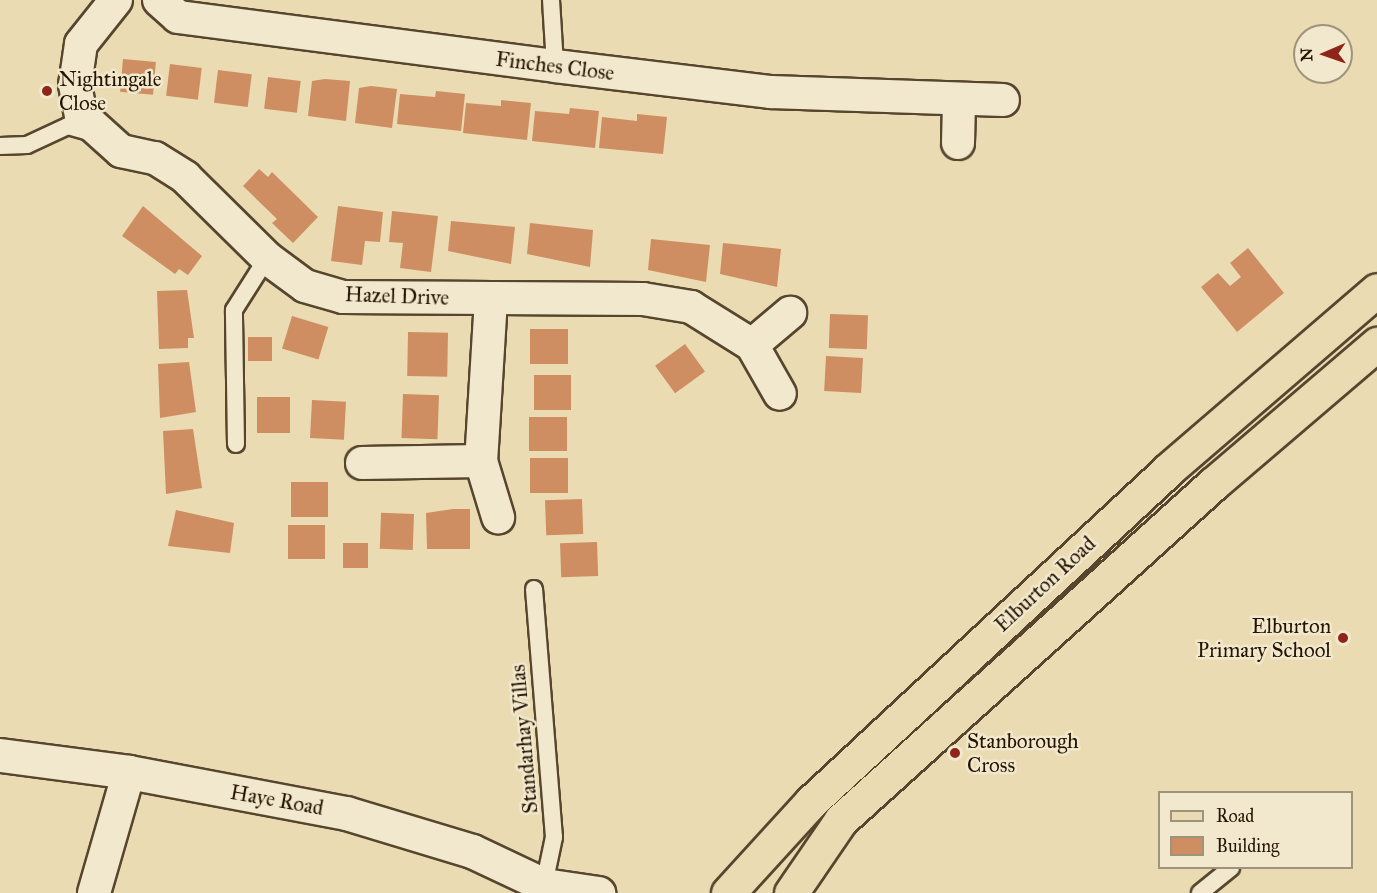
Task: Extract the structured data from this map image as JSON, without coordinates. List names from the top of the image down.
{
  "streets": {
    "main road": ["Elburton Road"],
    "street": ["Finches Close", "Hazel Drive", "Haye Road"],
    "lane": ["Standarhay Villas"]
  },
  "crossings": [
    ["Standarhay Villas", "Haye Road"]
  ],
  "places": ["Nightingale Close", "Elburton Primary School", "Stanborough Cross"],
  "legend": ["Road", "Building"],
  "north": "left"
}
